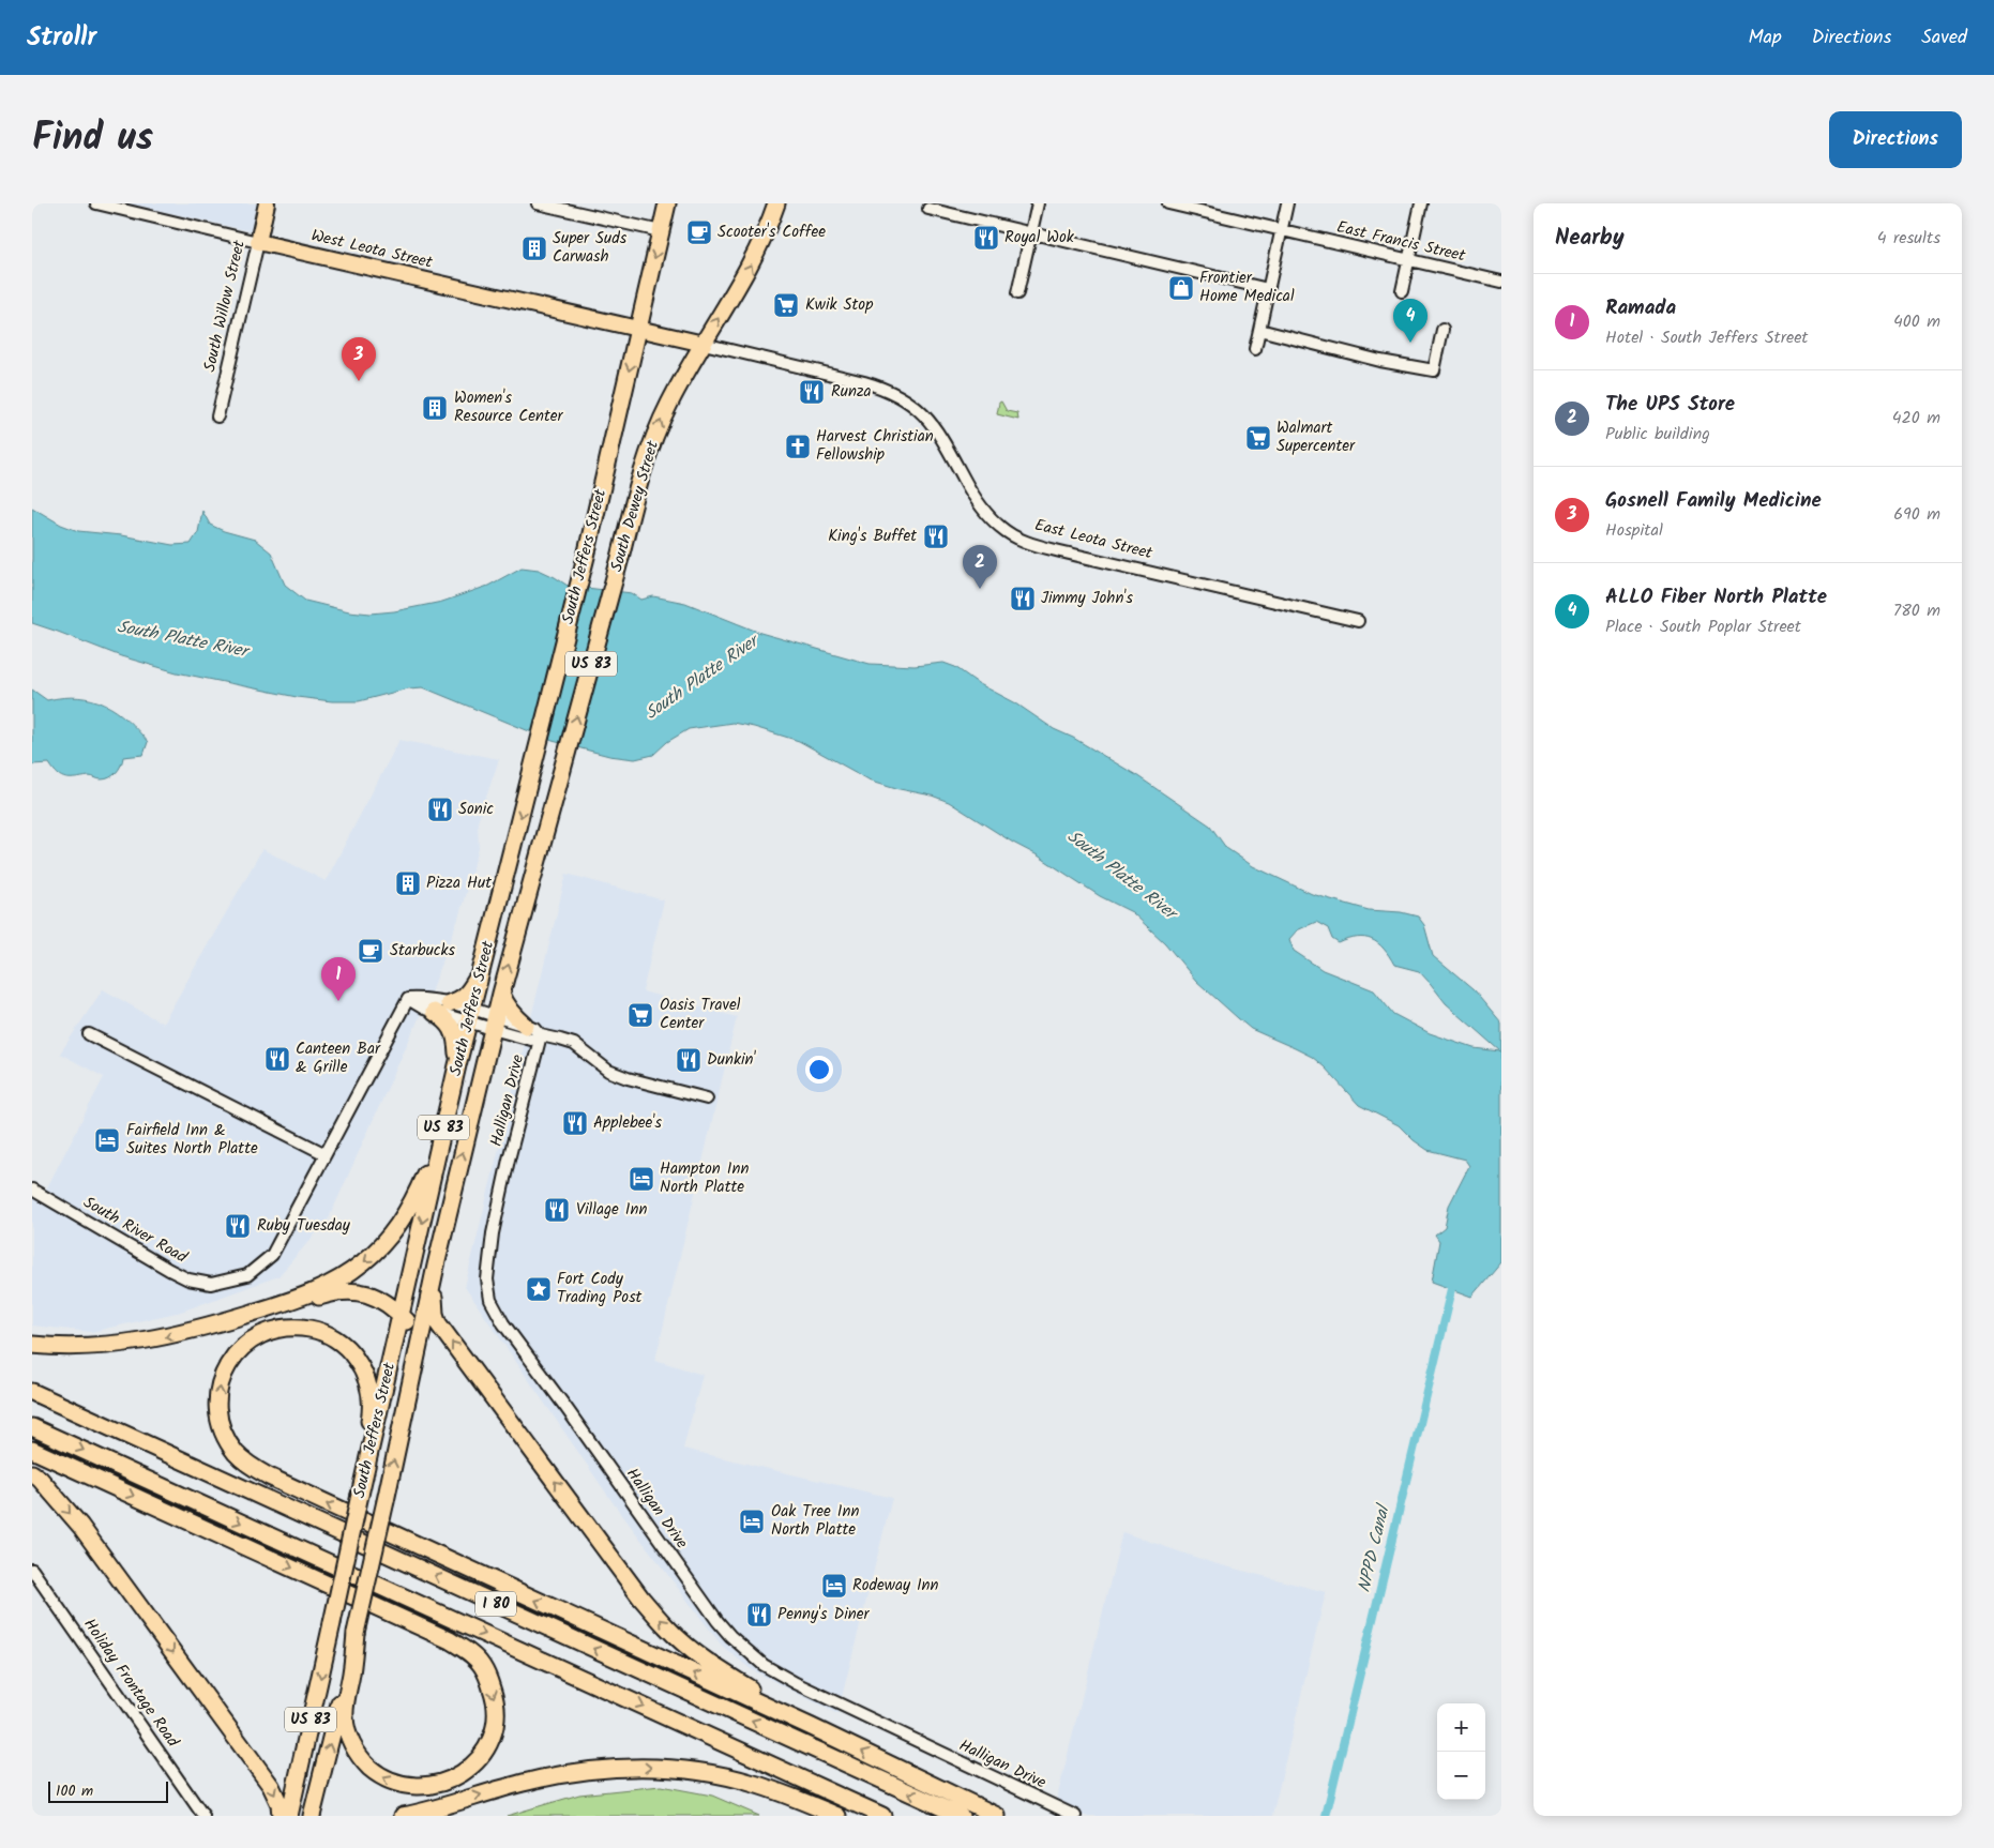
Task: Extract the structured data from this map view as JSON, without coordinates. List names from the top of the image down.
{
  "streets": {
    "highway": [
      "South Dewey Street",
      "South Jeffers Street",
      "US 83",
      "I 80"
    ],
    "main road": ["West Leota Street", "South Willow Street", "East Leota Street"],
    "street": [
      "East Francis Street",
      "Halligan Drive",
      "South River Road",
      "Holiday Frontage Road"
    ]
  },
  "crossings": [
    ["West Leota Street", "South Willow Street"],
    ["West Leota Street", "East Leota Street"],
    ["West Leota Street", "South Jeffers Street"],
    ["South Dewey Street", "East Leota Street"],
    ["South Dewey Street", "South Jeffers Street"],
    ["East Leota Street", "South Jeffers Street"],
    ["South Jeffers Street", "Halligan Drive"]
  ],
  "one_way": ["South Dewey Street"],
  "water": ["South Platte River", "NPPD Canal"],
  "places": {
    "cafe": ["Scooter's Coffee", "Starbucks"],
    "restaurant": [
      "Royal Wok",
      "Runza",
      "King's Buffet",
      "Jimmy John's",
      "Sonic",
      "Canteen Bar & Grille",
      "Dunkin'",
      "Applebee's",
      "Village Inn",
      "Ruby Tuesday",
      "Penny's Diner"
    ],
    "building": ["Super Suds Carwash", "Women's Resource Center", "Pizza Hut"],
    "shop": ["Frontier Home Medical"],
    "supermarket": ["Kwik Stop", "Walmart Supercenter", "Oasis Travel Center"],
    "church": ["Harvest Christian Fellowship"],
    "hotel": [
      "Fairfield Inn & Suites North Platte",
      "Hampton Inn North Platte",
      "Oak Tree Inn North Platte",
      "Rodeway Inn"
    ],
    "place": ["Fort Cody Trading Post"]
  },
  "scale_bar": "100 m",
  "page": {
    "header": "Strollr",
    "nav": ["Map", "Directions", "Saved"],
    "title": "Find us",
    "buttons": "Directions",
    "heading": ["Nearby", "4 results"],
    "list": [
      {
        "mark": "1",
        "name": "Ramada",
        "note": "Hotel · South Jeffers Street",
        "value": "400 m"
      },
      {
        "mark": "2",
        "name": "The UPS Store",
        "note": "Public building",
        "value": "420 m"
      },
      {
        "mark": "3",
        "name": "Gosnell Family Medicine",
        "note": "Hospital",
        "value": "690 m"
      },
      {
        "mark": "4",
        "name": "ALLO Fiber North Platte",
        "note": "Place · South Poplar Street",
        "value": "780 m"
      }
    ],
    "pins": [
      "4",
      "3",
      "2",
      "1"
    ],
    "map_buttons": ["+", "−"],
    "scale": "100 m"
  }
}
